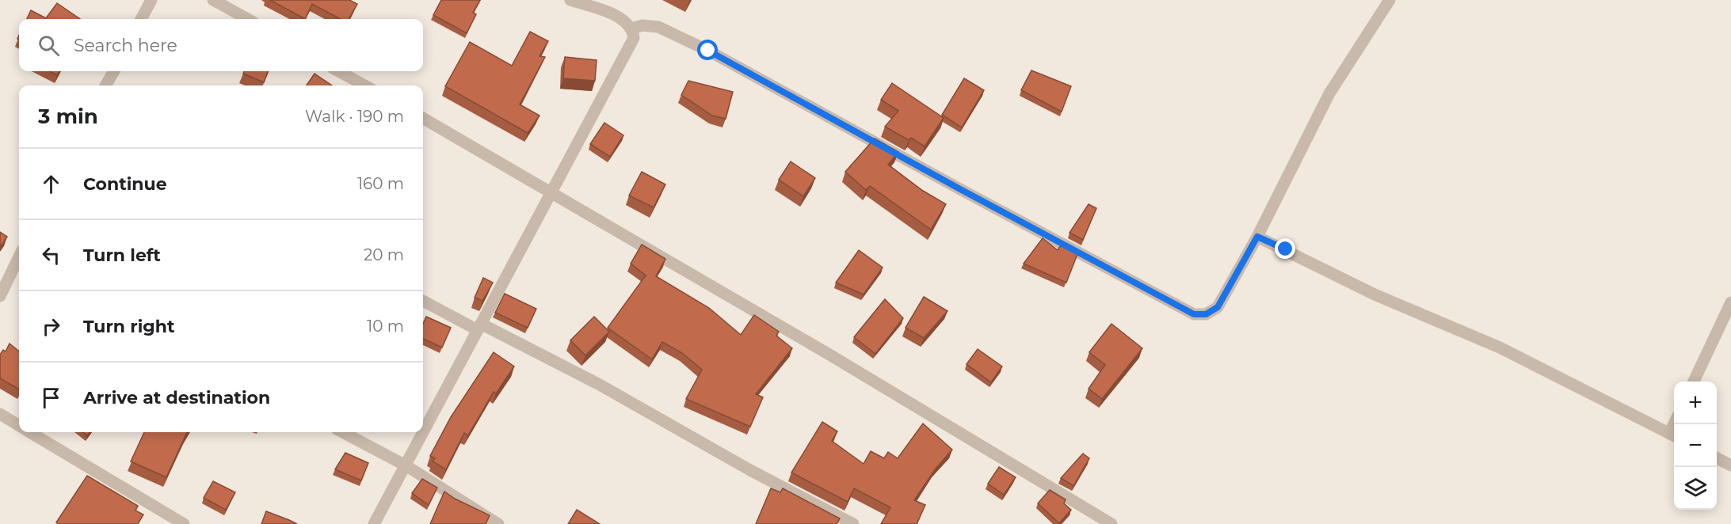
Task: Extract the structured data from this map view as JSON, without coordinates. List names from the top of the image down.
{
  "page": {
    "search": "Search here",
    "heading": ["3 min", "Walk · 190 m"],
    "list": [
      ["Continue", "160 m"],
      ["Turn left", "20 m"],
      ["Turn right", "10 m"],
      "Arrive at destination"
    ],
    "map_buttons": ["+", "−"]
  }
}
